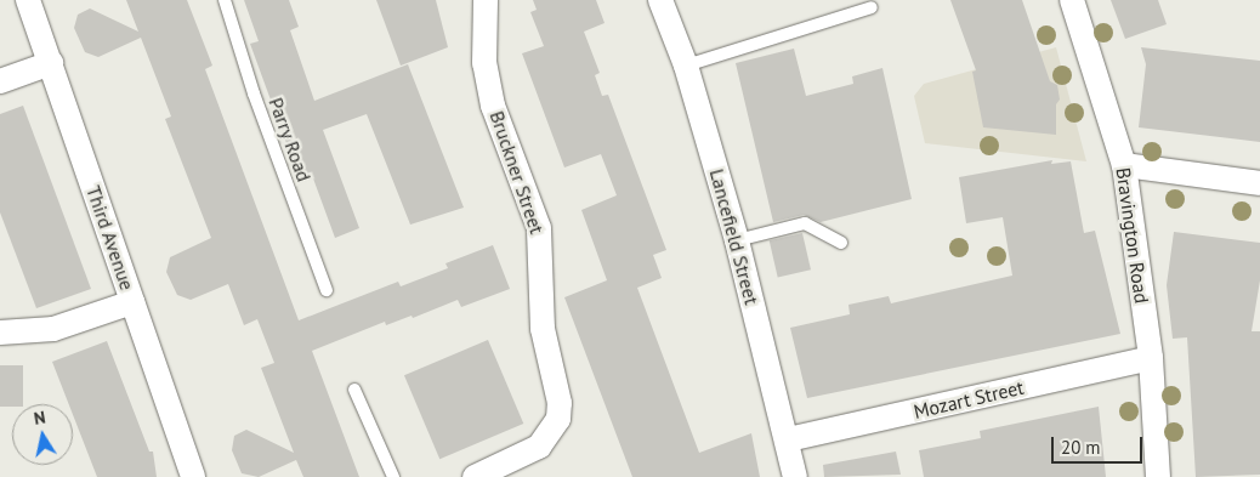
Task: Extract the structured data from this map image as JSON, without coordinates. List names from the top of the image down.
{
  "streets": {
    "street": [
      "Bruckner Street",
      "Bravington Road",
      "Lancefield Street",
      "Third Avenue",
      "Mozart Street"
    ],
    "lane": ["Parry Road"]
  },
  "crossings": [
    ["Bravington Road", "Mozart Street"],
    ["Lancefield Street", "Mozart Street"]
  ],
  "scale_bar": "20 m",
  "north": "top"
}
